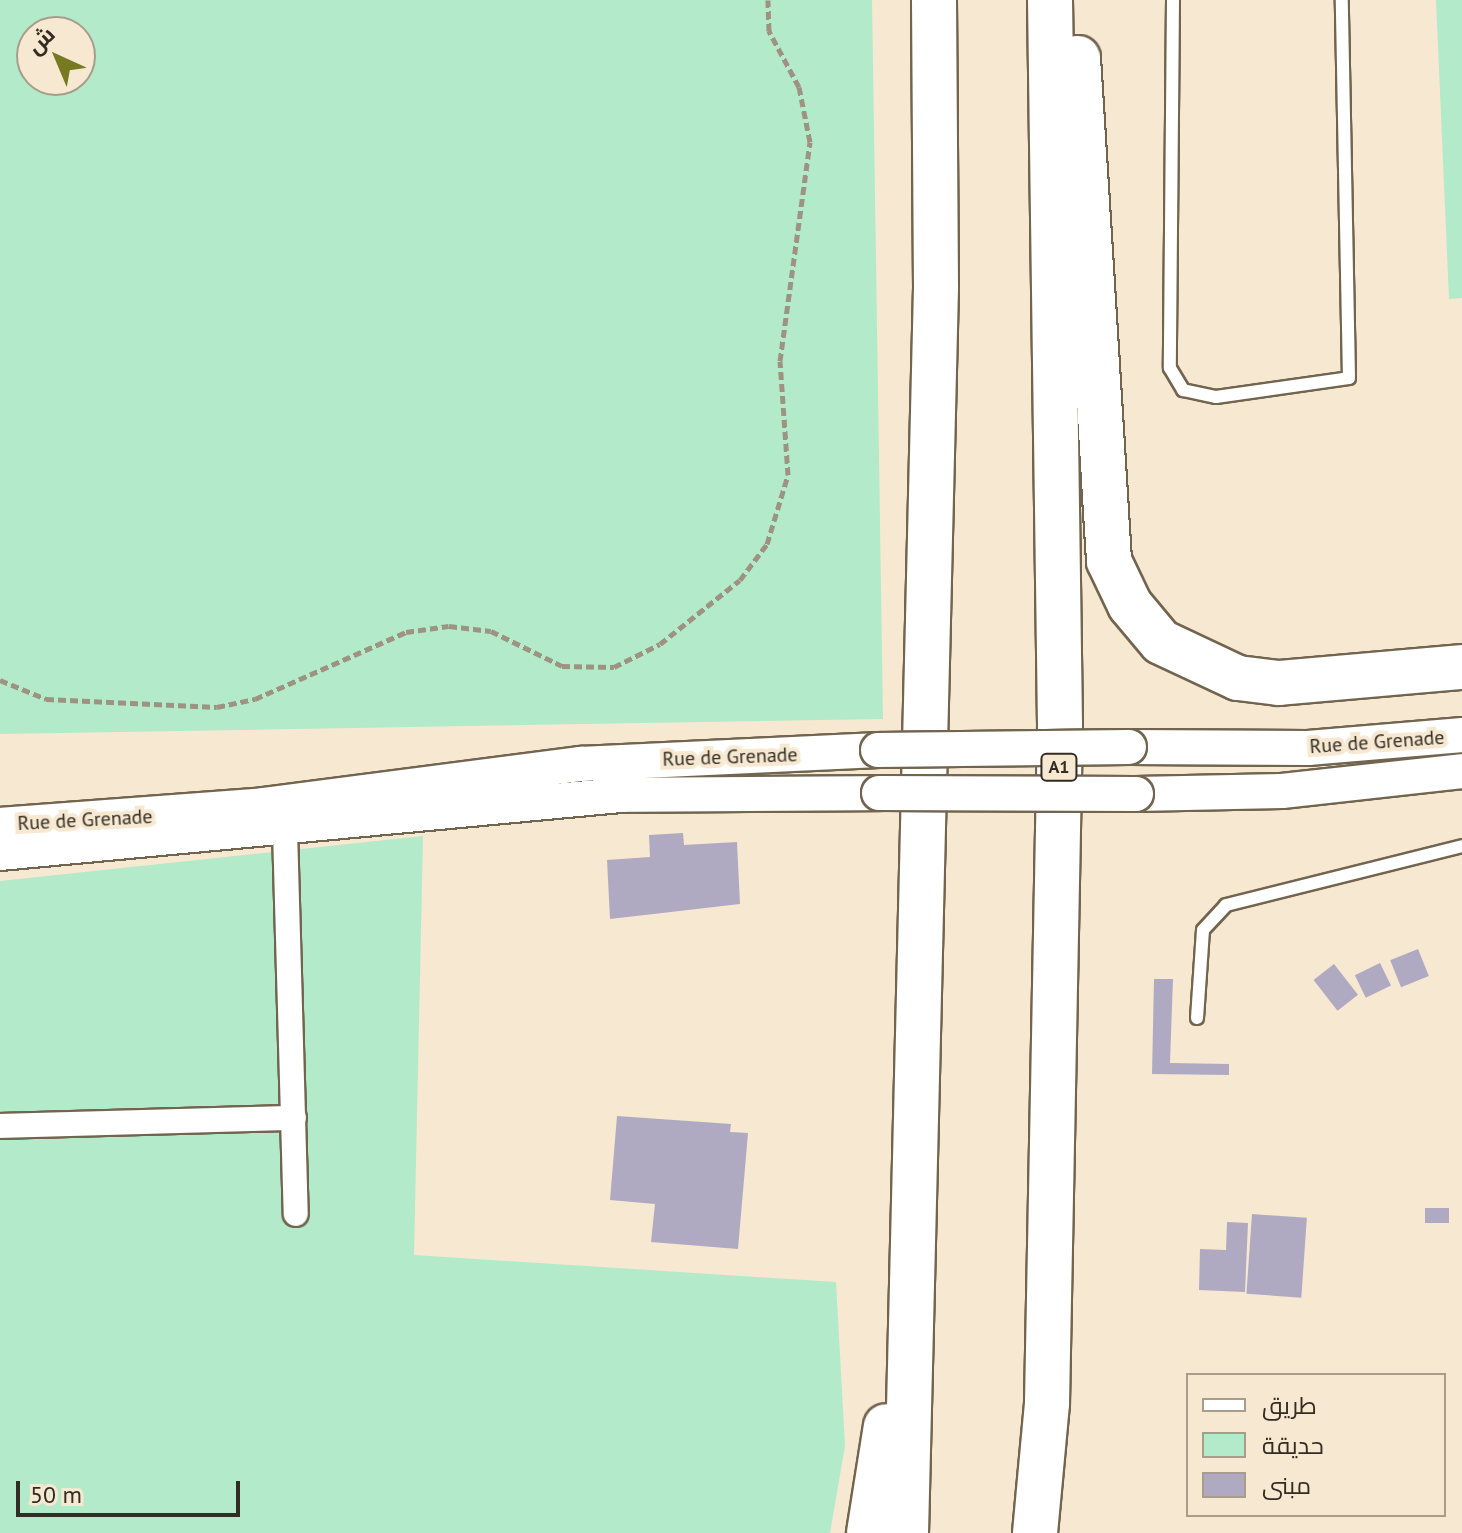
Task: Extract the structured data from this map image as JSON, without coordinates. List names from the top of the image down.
{
  "streets": {
    "highway": ["A1"],
    "street": ["Rue de Grenade"]
  },
  "legend": ["طريق", "حديقة", "مبنى"],
  "scale_bar": "50 m",
  "north": "top left"
}
